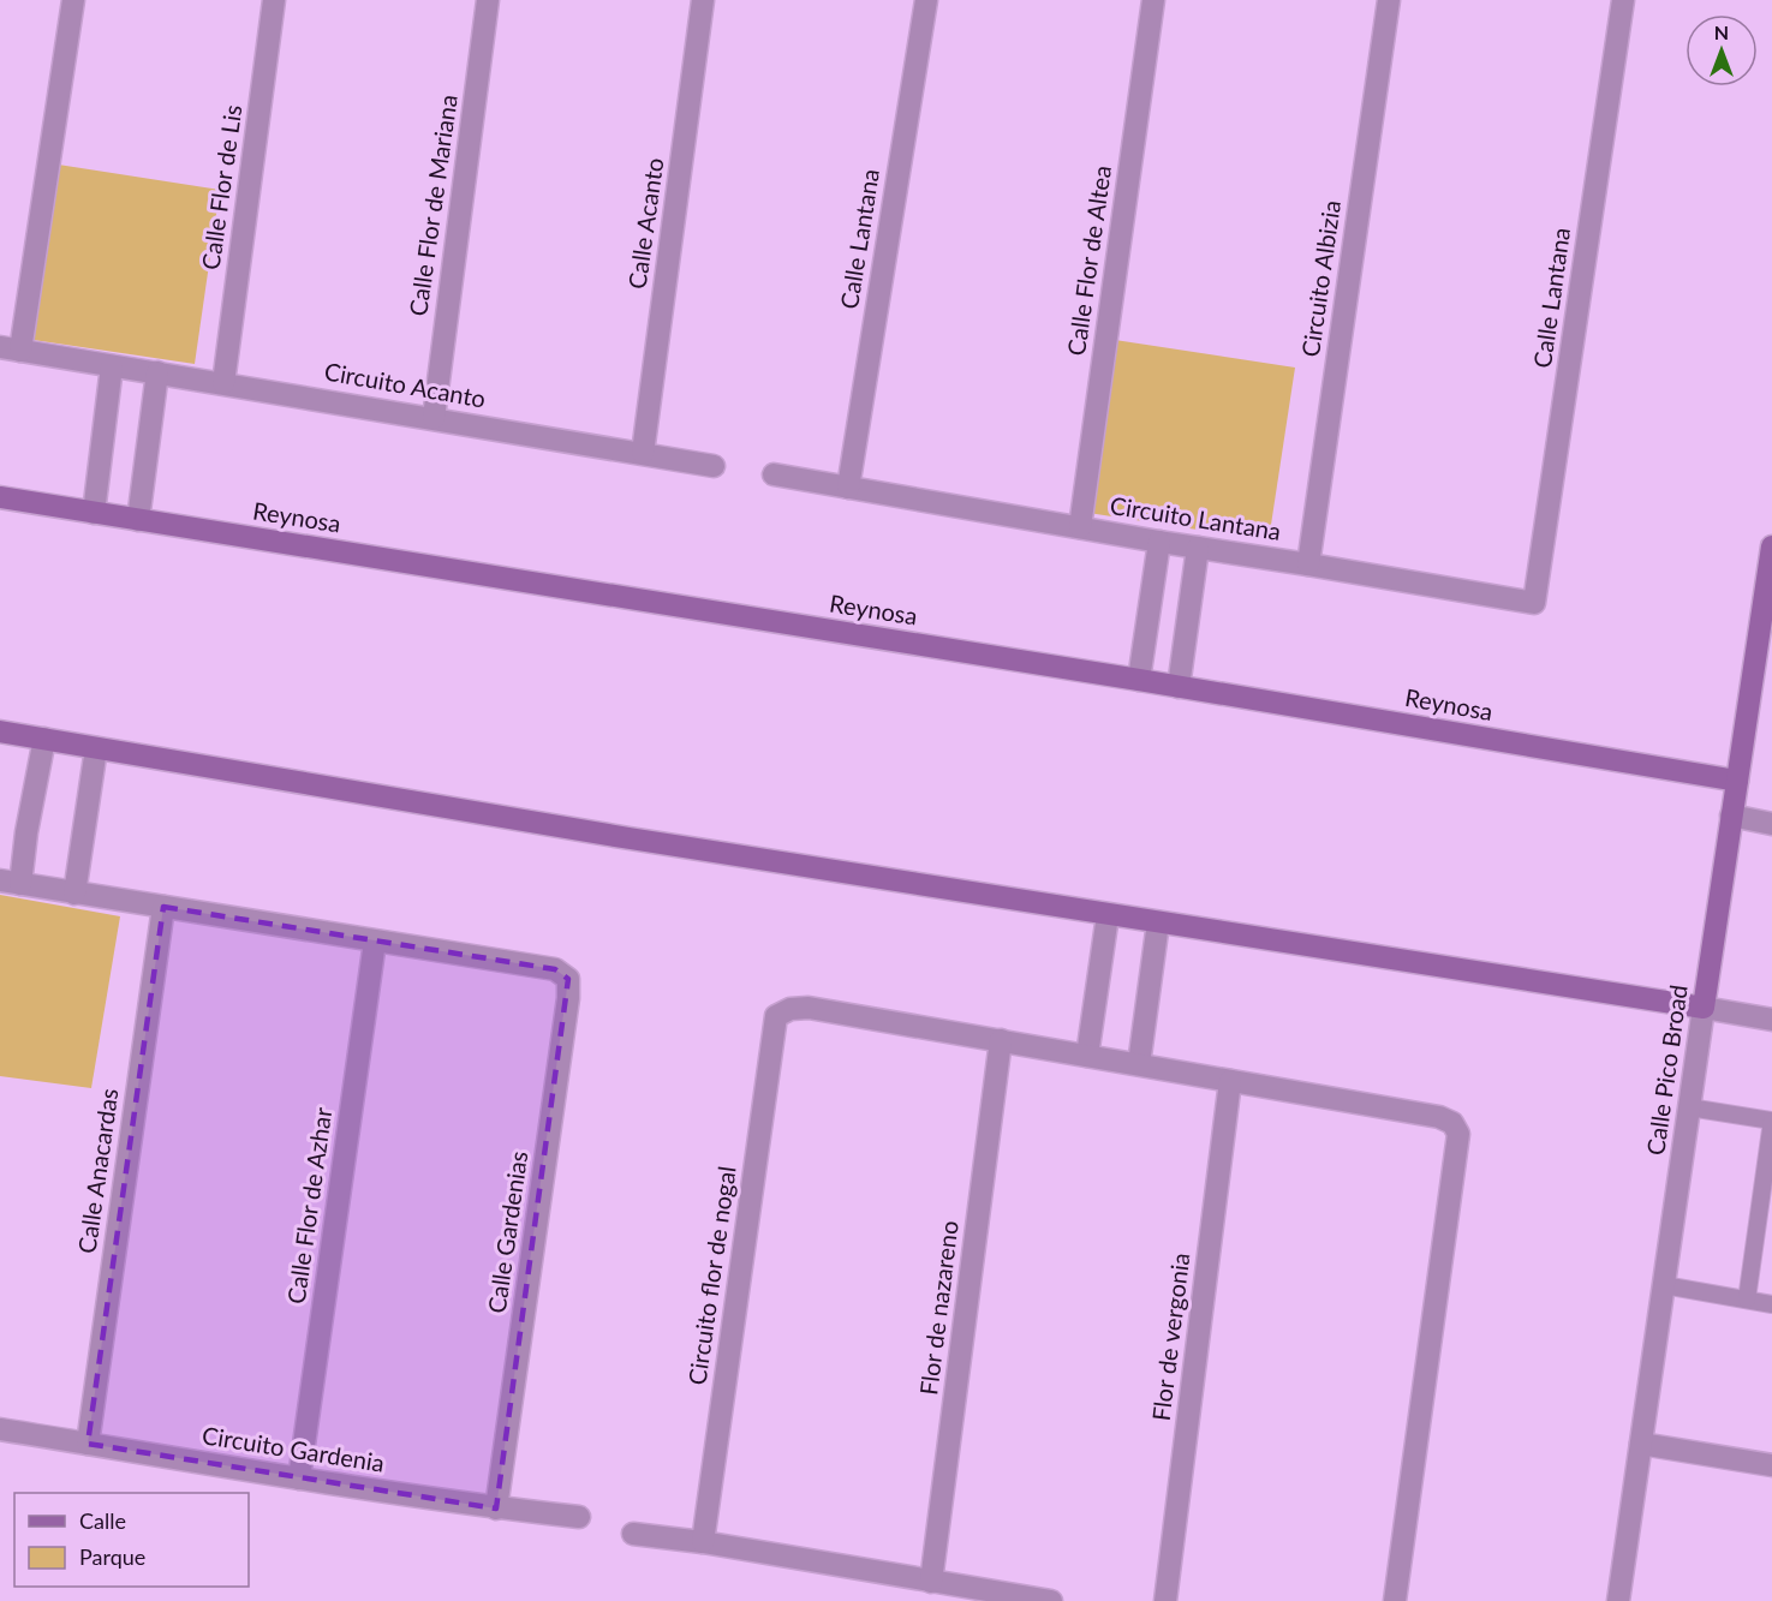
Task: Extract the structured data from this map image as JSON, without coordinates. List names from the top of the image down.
{
  "streets": {
    "main road": ["Reynosa", "Calle Pico Broad"],
    "street": [
      "Calle Flor de Lis",
      "Calle Flor de Mariana",
      "Calle Acanto",
      "Calle Lantana",
      "Calle Flor de Altea",
      "Circuito Albizia",
      "Circuito Acanto",
      "Circuito Lantana",
      "Calle Anacardas",
      "Calle Flor de Azhar",
      "Calle Gardenias",
      "Circuito flor de nogal",
      "Flor de nazareno",
      "Flor de vergonia",
      "Circuito Gardenia"
    ]
  },
  "crossings": [
    ["Calle Flor de Lis", "Circuito Acanto"],
    ["Calle Flor de Mariana", "Circuito Acanto"],
    ["Calle Acanto", "Circuito Acanto"],
    ["Calle Lantana", "Circuito Lantana"],
    ["Calle Flor de Altea", "Circuito Lantana"],
    ["Circuito Albizia", "Circuito Lantana"],
    ["Reynosa", "Calle Pico Broad"],
    ["Calle Anacardas", "Circuito Gardenia"],
    ["Calle Flor de Azhar", "Calle Gardenias"],
    ["Calle Flor de Azhar", "Circuito Gardenia"],
    ["Calle Gardenias", "Circuito Gardenia"],
    ["Circuito flor de nogal", "Flor de nazareno"]
  ],
  "legend": ["Calle", "Parque"],
  "north": "top"
}
